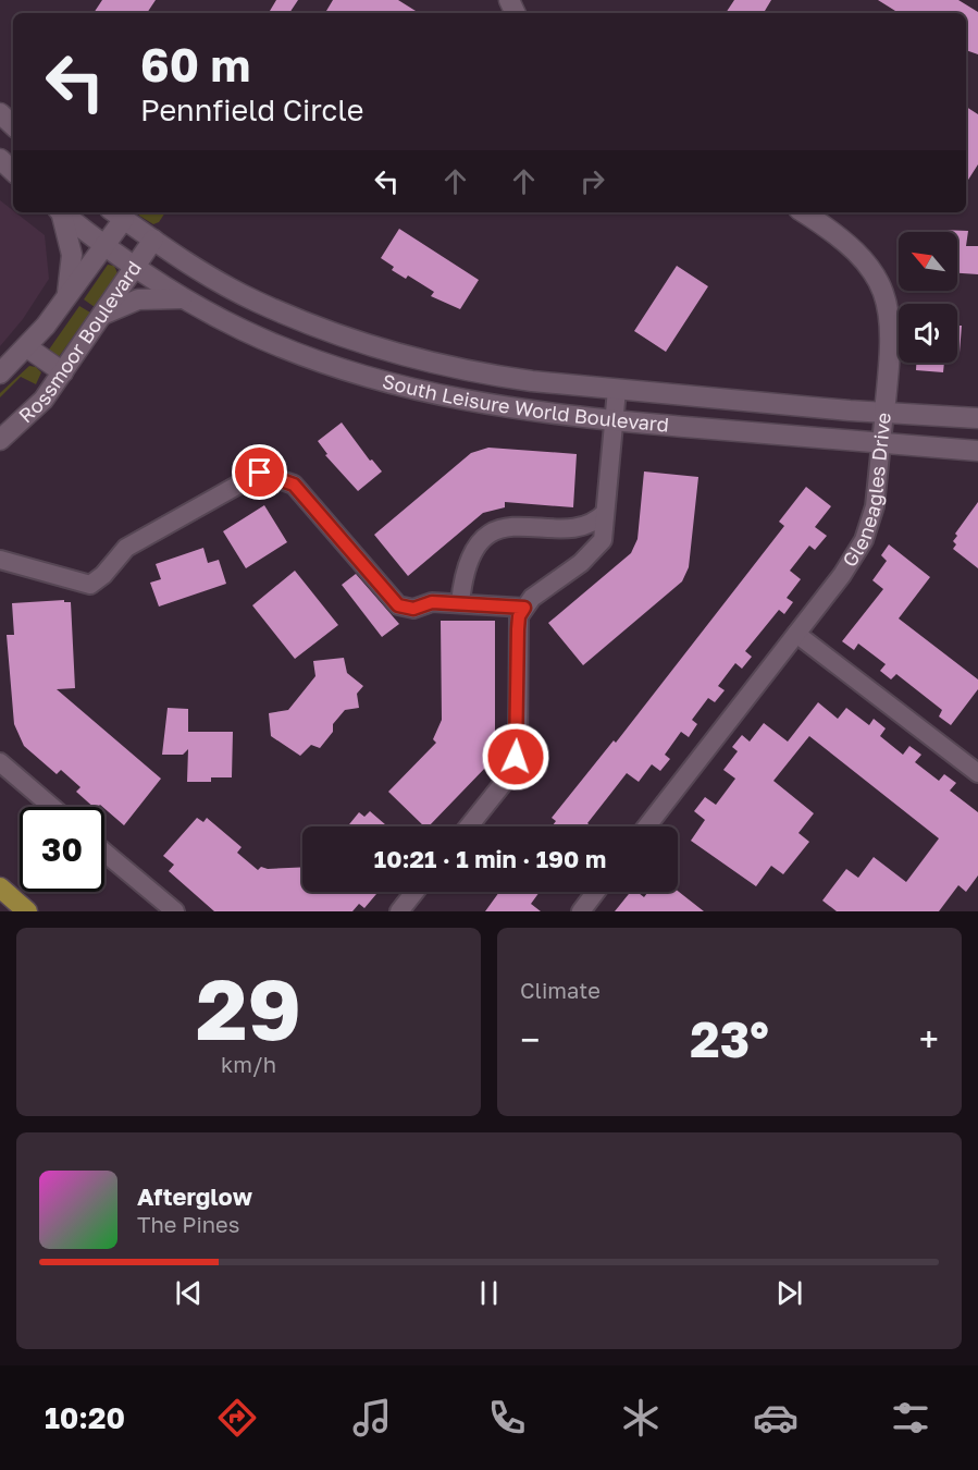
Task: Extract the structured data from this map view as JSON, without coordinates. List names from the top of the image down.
{
  "streets": {
    "street": ["Rossmoor Boulevard", "South Leisure World Boulevard", "Gleneagles Drive"]
  },
  "crossings": [
    ["Rossmoor Boulevard", "South Leisure World Boulevard"],
    ["South Leisure World Boulevard", "Gleneagles Drive"]
  ],
  "north": "top left",
  "page": {
    "turn": ["60 m", "Pennfield Circle"],
    "limit": "30",
    "trip": "10:21 · 1 min · 190 m",
    "tile": [
      ["29", "km/h"],
      "Climate"
    ],
    "heat": ["−", "23°", "+"],
    "song": ["Afterglow", "The Pines"],
    "tabs": "10:20"
  }
}
